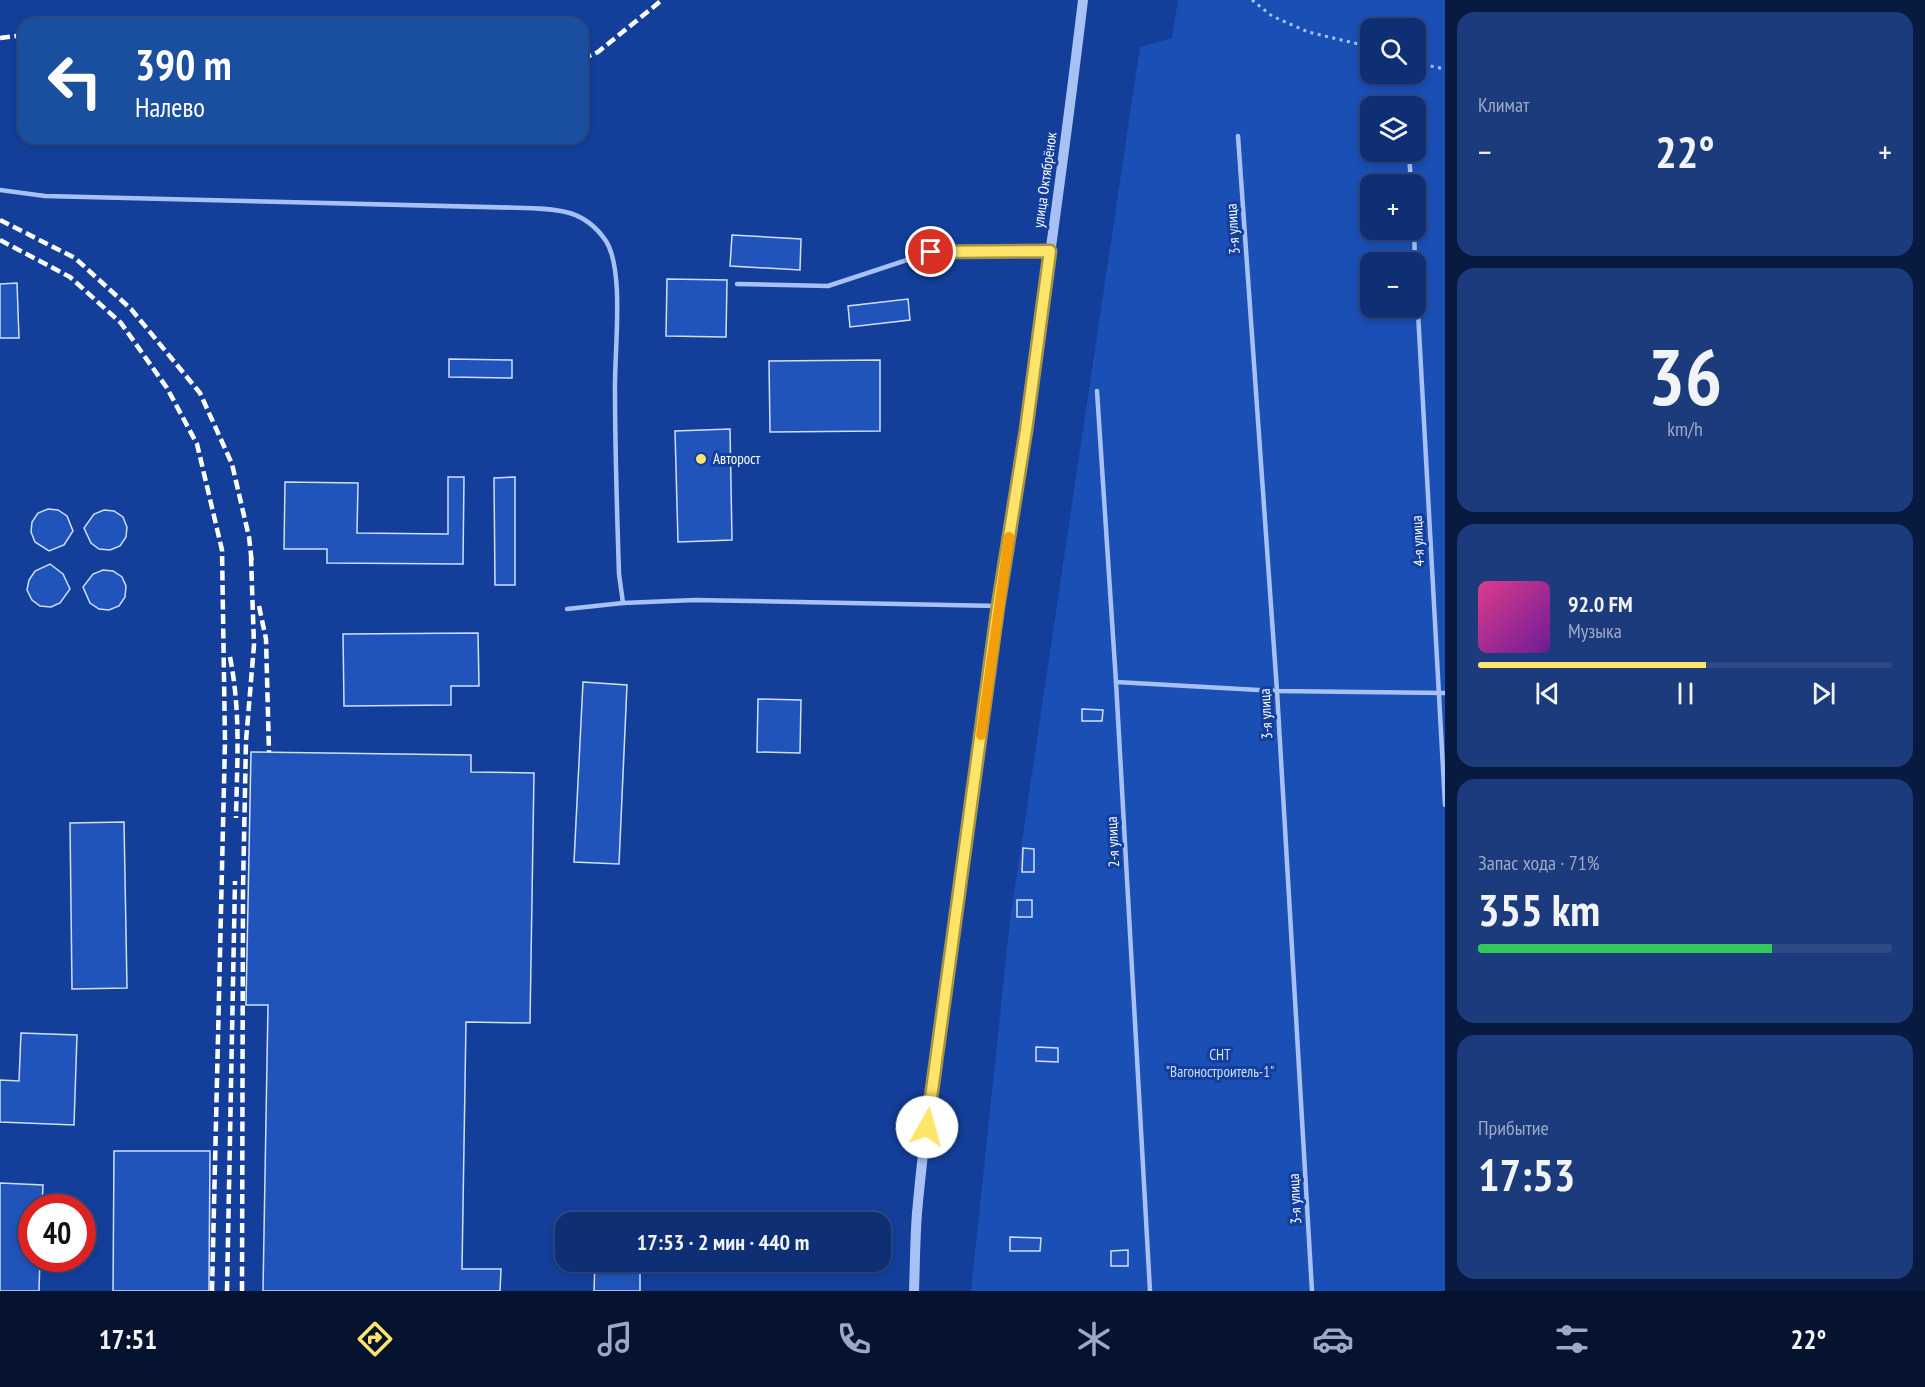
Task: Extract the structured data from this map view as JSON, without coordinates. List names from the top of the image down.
{
  "streets": {
    "street": ["улица Октябрёнок"],
    "lane": ["3-я улица", "4-я улица", "2-я улица"]
  },
  "parks": ["СНТ \"Вагоностроитель-1\""],
  "places": ["Авторост"],
  "page": {
    "tile": [
      "Климат",
      ["36", "km/h"],
      ["Запас хода · 71%", "355 km"],
      ["Прибытие", "17:53"]
    ],
    "map_buttons": ["+", "−"],
    "turn": ["390 m", "Налево"],
    "heat": ["−", "22°", "+"],
    "song": ["92.0 FM", "Музыка"],
    "limit": "40",
    "trip": "17:53 · 2 мин · 440 m",
    "tabs": ["17:51", "22°"]
  }
}
